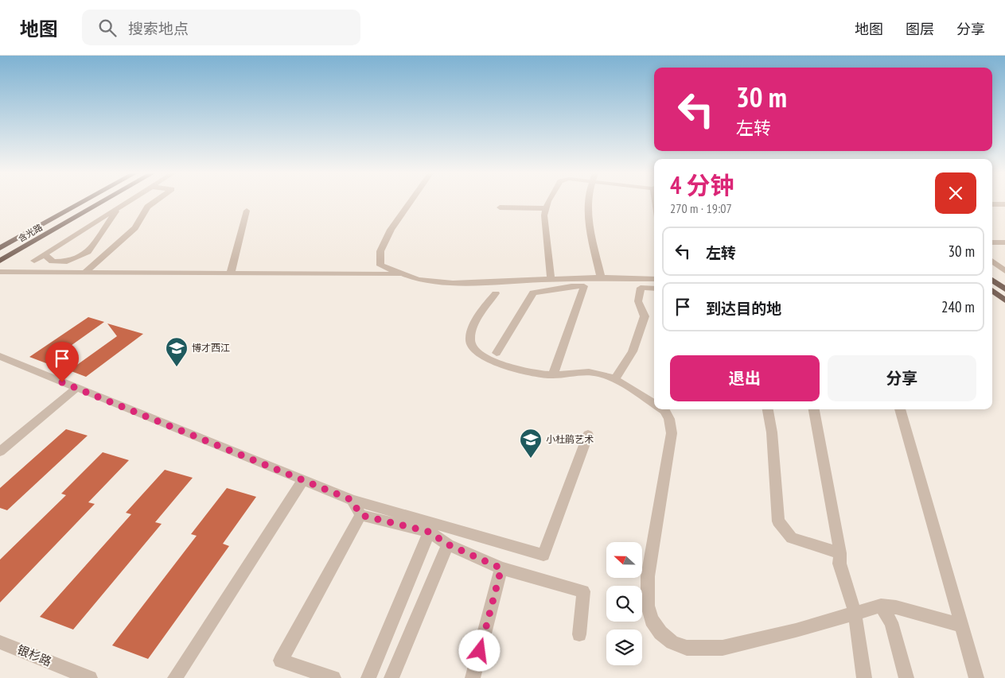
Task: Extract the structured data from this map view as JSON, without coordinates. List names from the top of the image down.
{
  "streets": {
    "main road": ["含光路"],
    "street": ["银杉路"]
  },
  "places": {
    "school or university": ["博才西江", "小杜鹃艺术"]
  },
  "north": "left",
  "page": {
    "header": "地图",
    "search": "搜索地点",
    "nav": ["地图", "图层", "分享"],
    "turn": ["30 m", "左转"],
    "heading": ["4 分钟", "270 m · 19:07"],
    "list": [
      {
        "name": "左转",
        "value": "30 m"
      },
      {
        "name": "到达目的地",
        "value": "240 m"
      }
    ],
    "buttons": ["退出", "分享"]
  }
}
